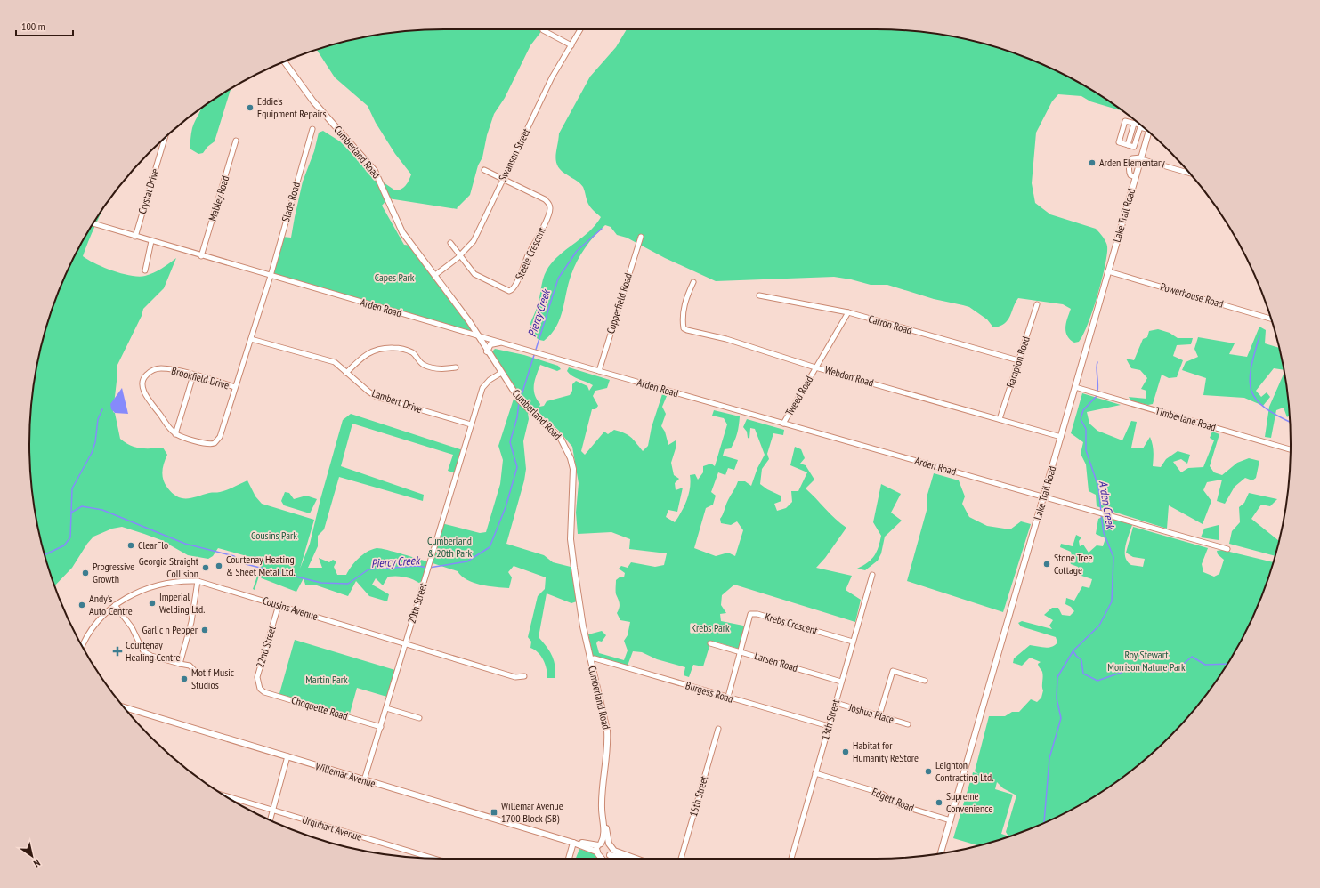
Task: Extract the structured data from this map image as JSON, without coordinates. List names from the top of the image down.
{
  "streets": {
    "street": [
      "Cumberland Road",
      "Swanson Street",
      "Crystal Drive",
      "Mabley Road",
      "Slade Road",
      "Lake Trail Road",
      "Steele Crescent",
      "Powerhouse Road",
      "Copperfield Road",
      "Arden Road",
      "Carron Road",
      "Rampion Road",
      "Webdon Road",
      "Brookfield Drive",
      "Tweed Road",
      "Lambert Drive",
      "Timberlane Road",
      "20th Street",
      "Cousins Avenue",
      "Krebs Crescent",
      "22nd Street",
      "Larsen Road",
      "Burgess Road",
      "Choquette Road",
      "Joshua Place",
      "13th Street",
      "Willemar Avenue",
      "15th Street",
      "Edgett Road",
      "Urquhart Avenue"
    ]
  },
  "crossings": [
    ["Cumberland Road", "Swanson Street"],
    ["Cumberland Road", "Arden Road"],
    ["Cumberland Road", "20th Street"],
    ["Cumberland Road", "Burgess Road"],
    ["Cumberland Road", "Willemar Avenue"],
    ["Swanson Street", "Steele Crescent"],
    ["Crystal Drive", "Arden Road"],
    ["Mabley Road", "Arden Road"],
    ["Slade Road", "Arden Road"],
    ["Slade Road", "Brookfield Drive"],
    ["Lake Trail Road", "Powerhouse Road"],
    ["Lake Trail Road", "Arden Road"],
    ["Lake Trail Road", "Webdon Road"],
    ["Lake Trail Road", "Timberlane Road"],
    ["Lake Trail Road", "Edgett Road"],
    ["Copperfield Road", "Arden Road"],
    ["Arden Road", "Brookfield Drive"],
    ["Arden Road", "Tweed Road"],
    ["Carron Road", "Rampion Road"],
    ["Carron Road", "Tweed Road"],
    ["Rampion Road", "Webdon Road"],
    ["Webdon Road", "Tweed Road"],
    ["Brookfield Drive", "Lambert Drive"],
    ["Lambert Drive", "20th Street"],
    ["20th Street", "Cousins Avenue"],
    ["20th Street", "Choquette Road"],
    ["20th Street", "Willemar Avenue"],
    ["Cousins Avenue", "22nd Street"],
    ["Krebs Crescent", "Larsen Road"],
    ["Krebs Crescent", "Burgess Road"],
    ["Krebs Crescent", "13th Street"],
    ["22nd Street", "Choquette Road"],
    ["Larsen Road", "13th Street"],
    ["Burgess Road", "13th Street"],
    ["Joshua Place", "13th Street"],
    ["13th Street", "Edgett Road"]
  ],
  "water": ["Piercy Creek", "Arden Creek"],
  "parks": [
    "Capes Park",
    "Cousins Park",
    "Cumberland & 20th Park",
    "Krebs Park",
    "Roy Stewart Morrison Nature Park",
    "Martin Park"
  ],
  "places": {
    "other": [
      "Eddie's Equipment Repairs",
      "Arden Elementary",
      "ClearFlo",
      "Stone Tree Cottage",
      "Courtenay Heating & Sheet Metal Ltd.",
      "Georgia Straight Collision",
      "Progressive Growth",
      "Imperial Welding Ltd.",
      "Andy's Auto Centre",
      "Garlic n Pepper",
      "Motif Music Studios",
      "Habitat for Humanity ReStore",
      "Leighton Contracting Ltd.",
      "Supreme Convenience"
    ],
    "health": ["Courtenay Healing Centre"],
    "transit": ["Willemar Avenue 1700 Block (SB)"]
  },
  "scale_bar": "100 m",
  "north": "bottom right"
}
